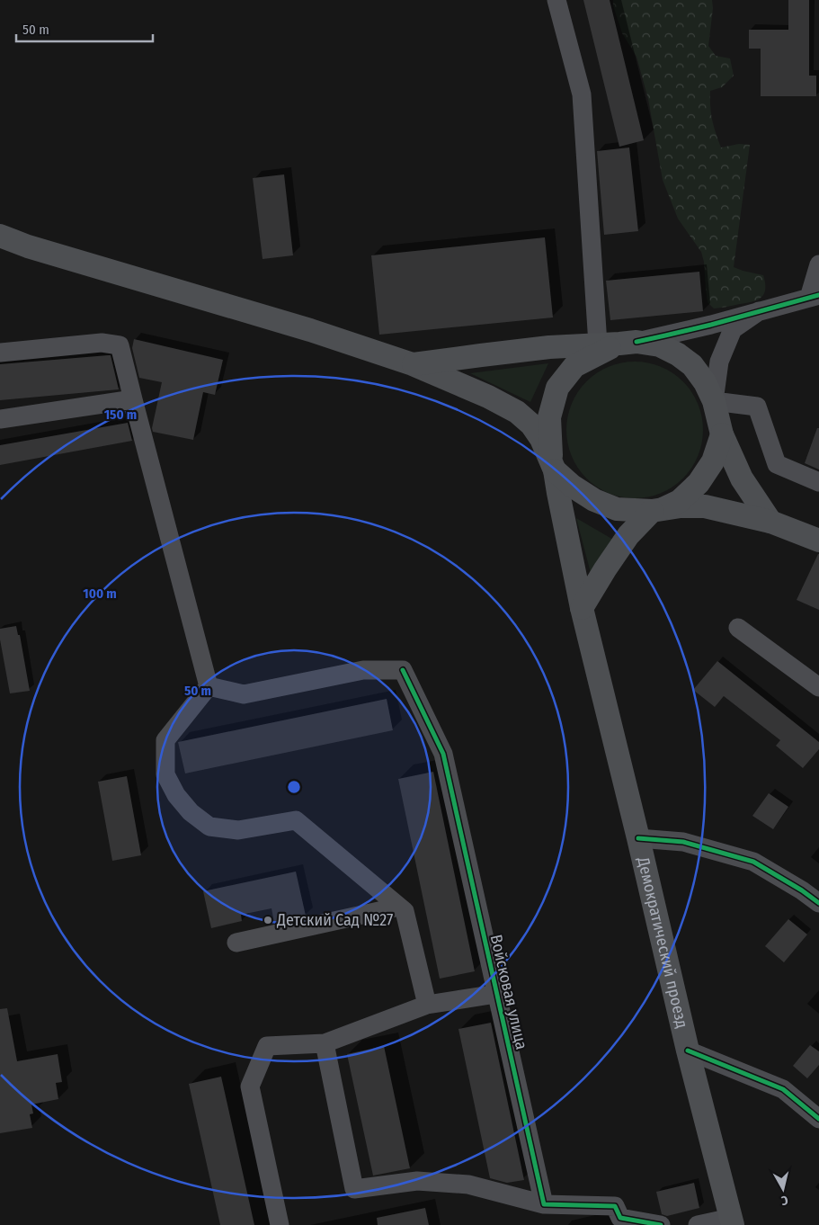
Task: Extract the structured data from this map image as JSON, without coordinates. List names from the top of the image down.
{
  "streets": {
    "main road": ["Демократический проезд"],
    "street": ["Войсковая улица"]
  },
  "places": ["Детский Сад №27"],
  "scale_bar": "50 m",
  "north": "bottom",
  "rings": ["150 m", "100 m", "50 m"]
}
